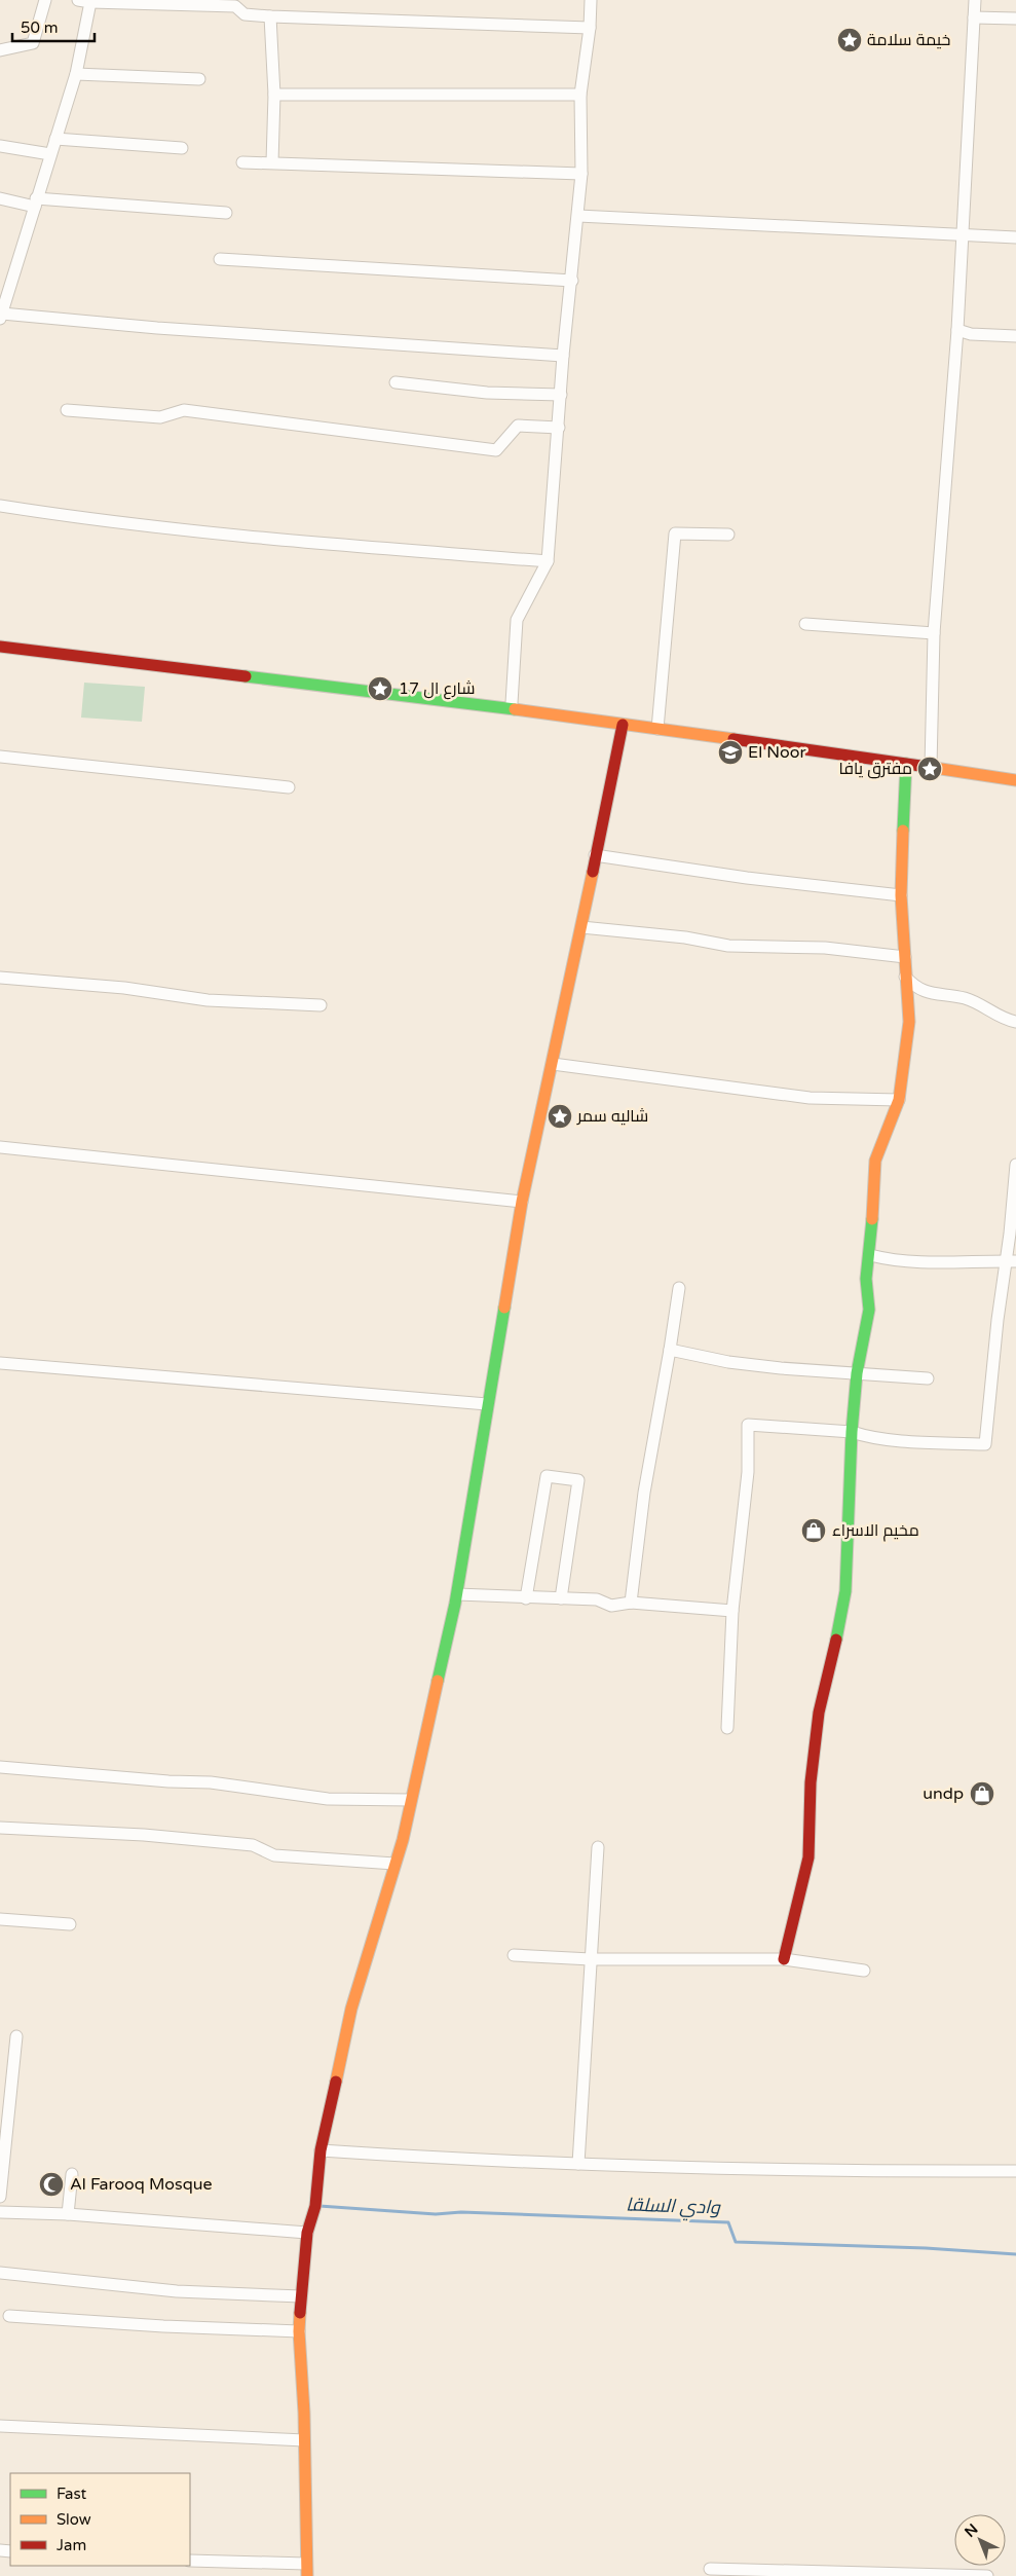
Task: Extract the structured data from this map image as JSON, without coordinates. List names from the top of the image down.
{
  "water": ["وادي السلقا"],
  "places": {
    "place": [
      "خيمة سلامة",
      "شارع ال 17",
      "مفترق يافا",
      "شاليه سمر"
    ],
    "school or university": ["El Noor"],
    "shop": ["مخيم الاسراء", "undp"],
    "mosque": ["Al Farooq Mosque"]
  },
  "legend": ["Fast", "Slow", "Jam"],
  "scale_bar": "50 m",
  "north": "top left"
}
